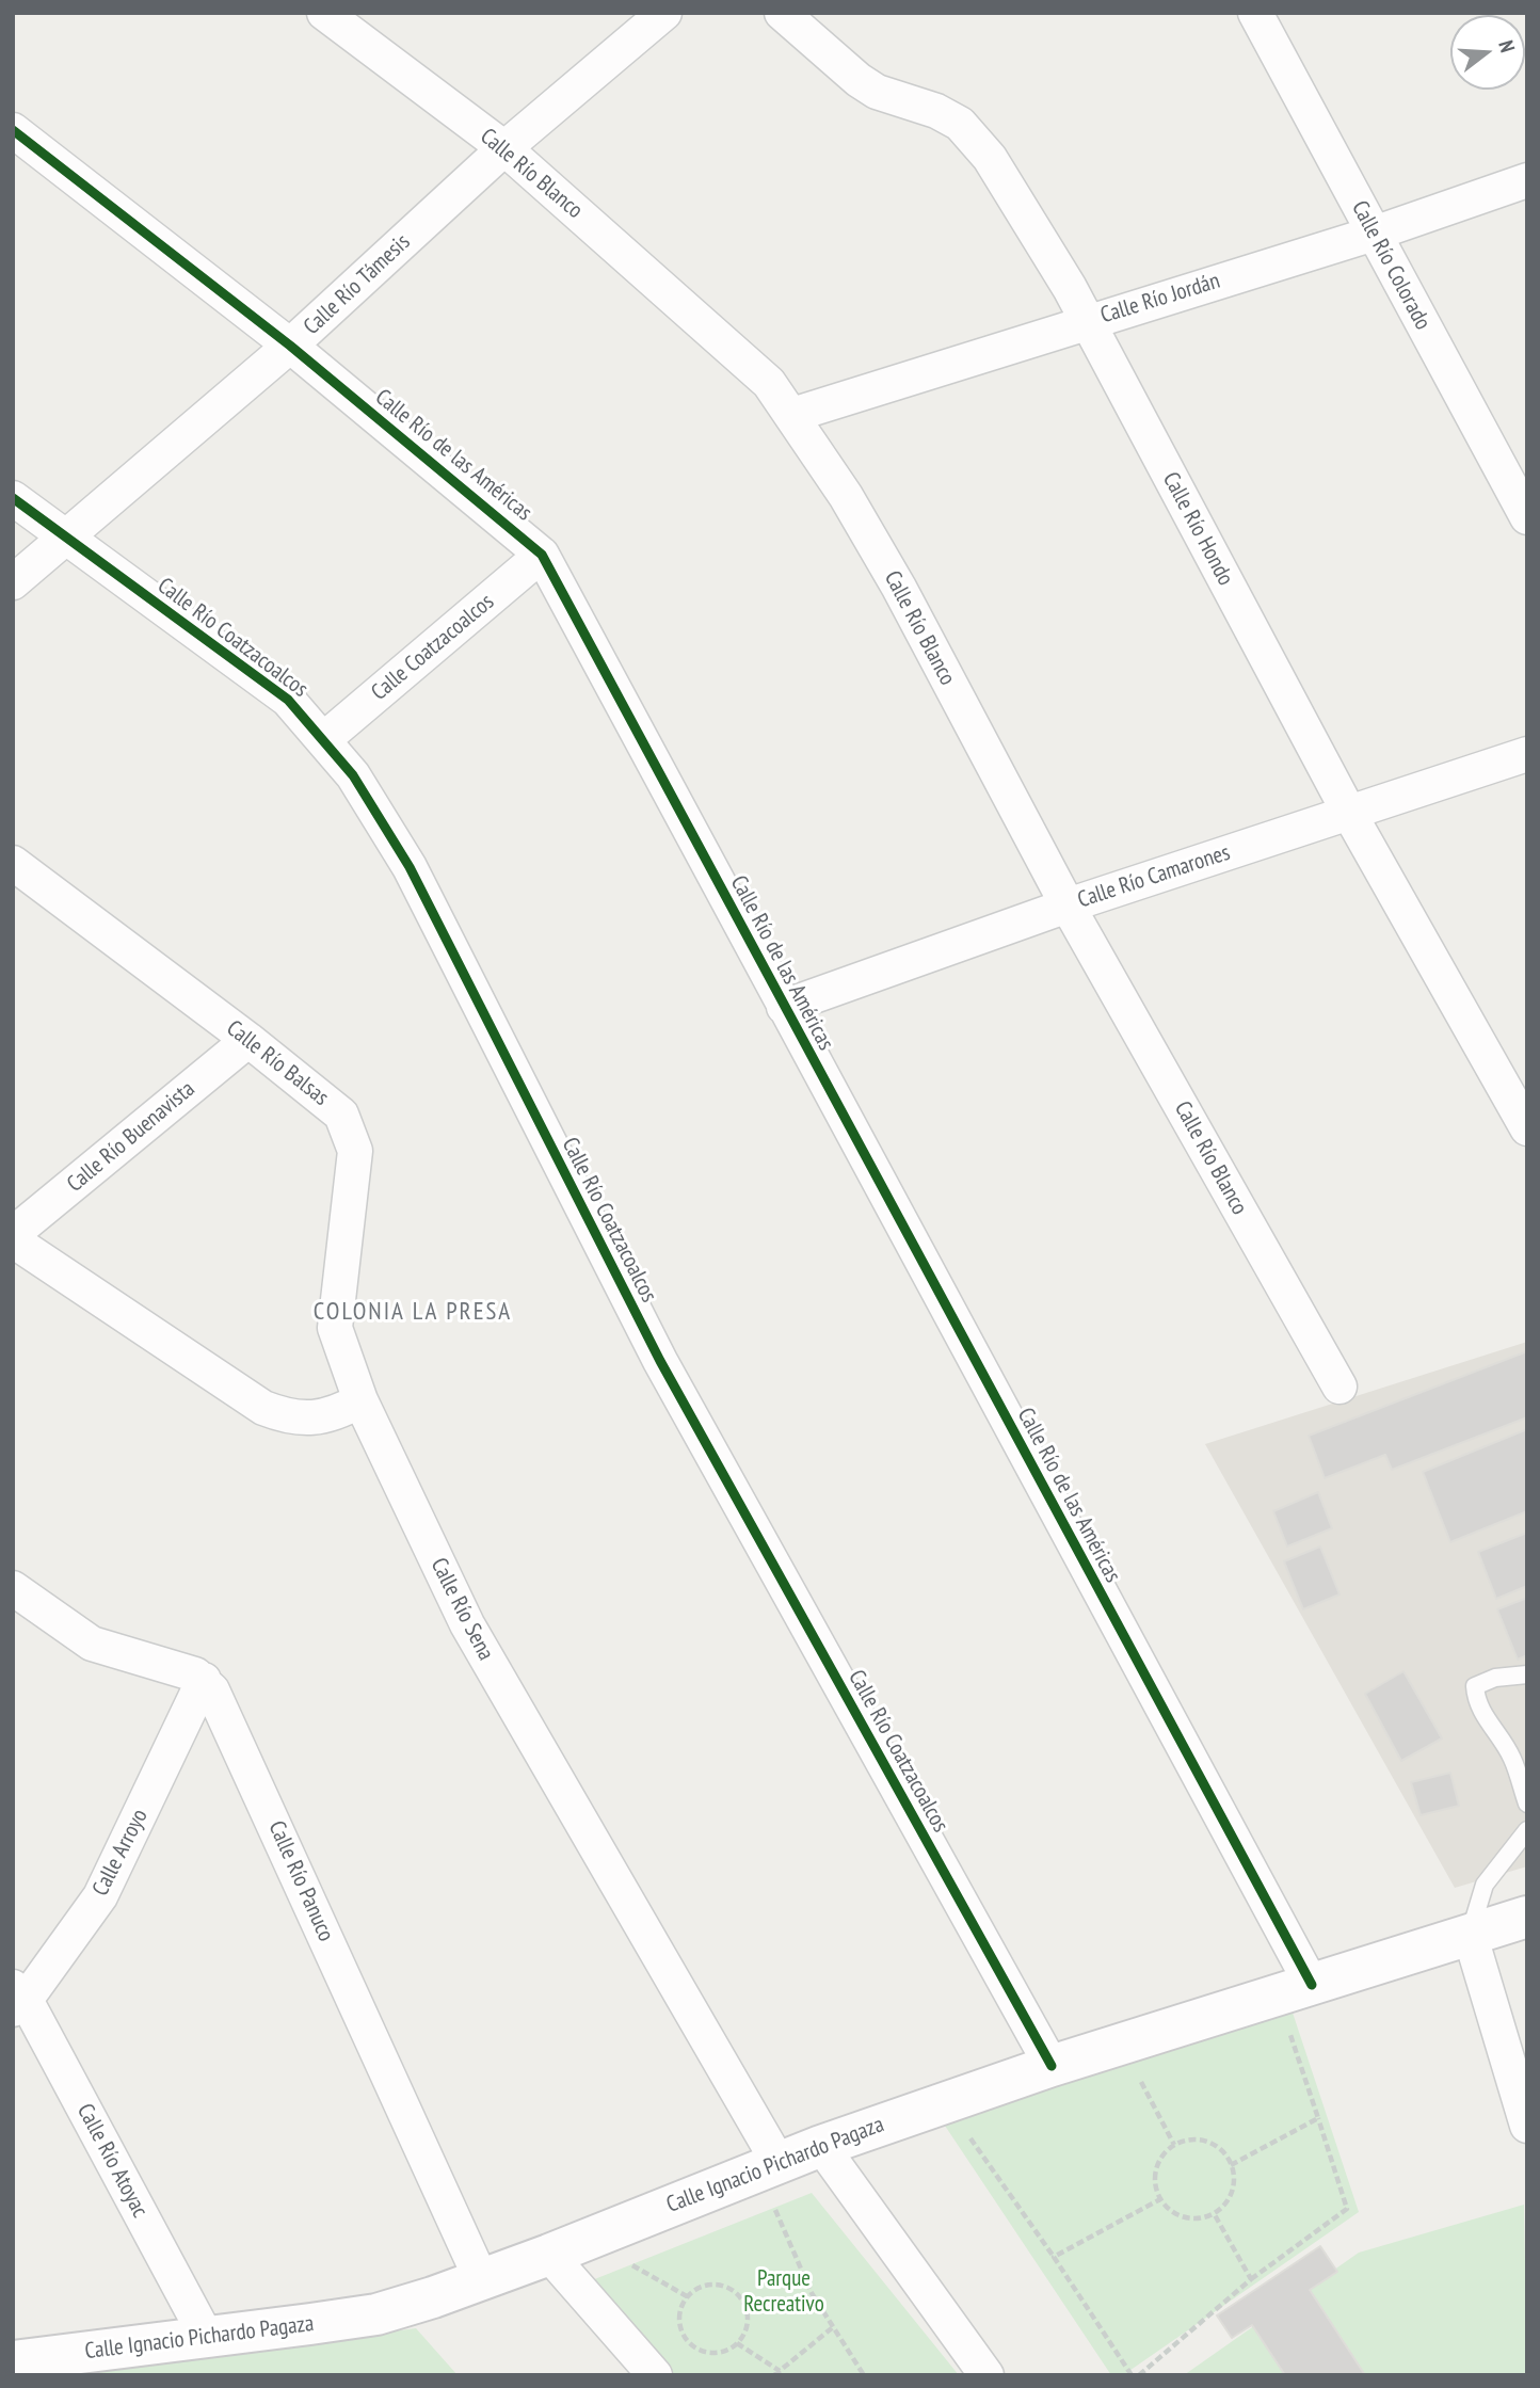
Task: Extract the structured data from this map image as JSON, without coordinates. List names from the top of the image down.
{
  "streets": {
    "street": [
      "Calle Río Blanco",
      "Calle Río Colorado",
      "Calle Río Támesis",
      "Calle Río Jordán",
      "Calle Río de las Américas",
      "Calle Río Hondo",
      "Calle Río Coatzacoalcos",
      "Calle Coatzacoalcos",
      "Calle Río Camarones",
      "Calle Río Balsas",
      "Calle Río Buenavista",
      "Calle Río Sena",
      "Calle Arroyo",
      "Calle Río Panuco",
      "Calle Río Atoyac",
      "Calle Ignacio Pichardo Pagaza"
    ]
  },
  "crossings": [
    ["Calle Río Blanco", "Calle Río Támesis"],
    ["Calle Río Blanco", "Calle Río Jordán"],
    ["Calle Río Blanco", "Calle Río Camarones"],
    ["Calle Río Colorado", "Calle Río Jordán"],
    ["Calle Río Támesis", "Calle Río de las Américas"],
    ["Calle Río Támesis", "Calle Río Coatzacoalcos"],
    ["Calle Río Jordán", "Calle Río Hondo"],
    ["Calle Río de las Américas", "Calle Coatzacoalcos"],
    ["Calle Río de las Américas", "Calle Río Camarones"],
    ["Calle Río de las Américas", "Calle Ignacio Pichardo Pagaza"],
    ["Calle Río Hondo", "Calle Río Camarones"],
    ["Calle Río Coatzacoalcos", "Calle Coatzacoalcos"],
    ["Calle Río Coatzacoalcos", "Calle Ignacio Pichardo Pagaza"],
    ["Calle Río Balsas", "Calle Río Buenavista"],
    ["Calle Río Balsas", "Calle Río Sena"],
    ["Calle Río Sena", "Calle Ignacio Pichardo Pagaza"],
    ["Calle Arroyo", "Calle Río Panuco"],
    ["Calle Arroyo", "Calle Río Atoyac"],
    ["Calle Río Panuco", "Calle Ignacio Pichardo Pagaza"],
    ["Calle Río Atoyac", "Calle Ignacio Pichardo Pagaza"]
  ],
  "districts": ["COLONIA LA PRESA"],
  "parks": ["Parque Recreativo"],
  "north": "right"
}
